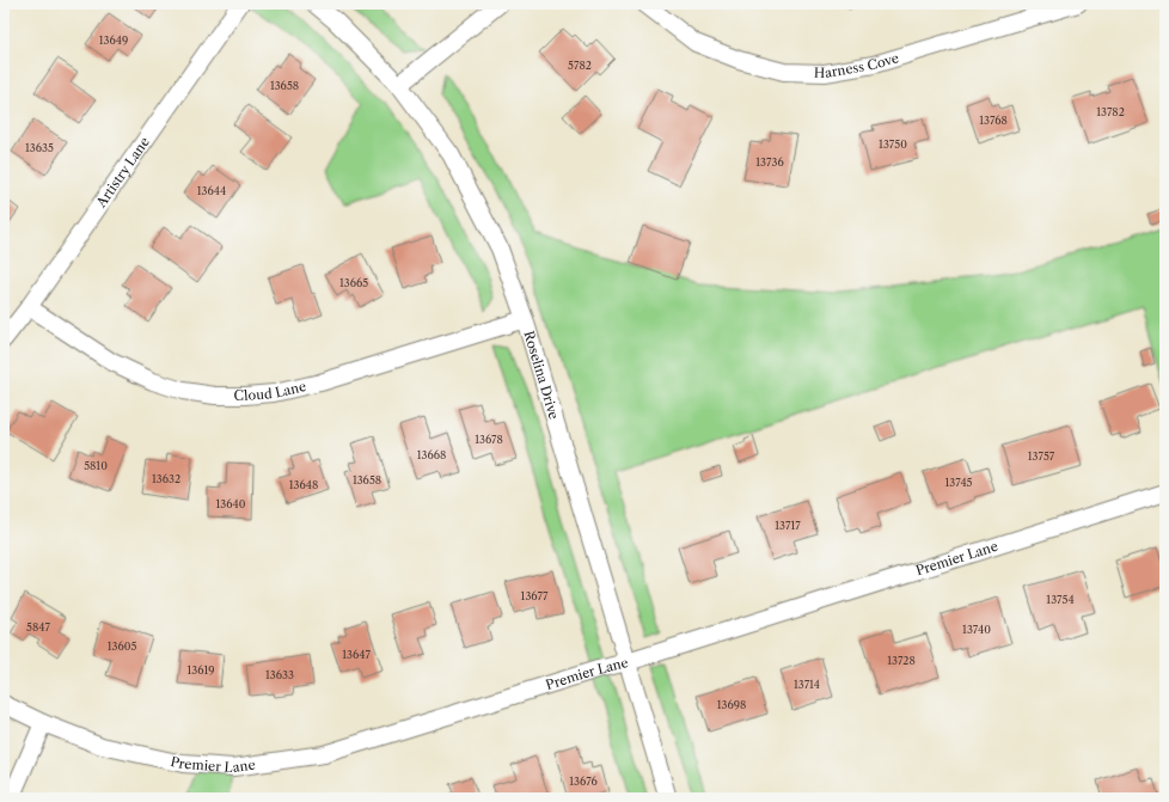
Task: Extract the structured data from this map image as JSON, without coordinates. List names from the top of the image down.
{
  "streets": {
    "street": [
      "Harness Cove",
      "Artistry Lane",
      "Roselina Drive",
      "Cloud Lane",
      "Premier Lane"
    ]
  },
  "crossings": [
    ["Artistry Lane", "Cloud Lane"],
    ["Roselina Drive", "Cloud Lane"],
    ["Roselina Drive", "Premier Lane"]
  ],
  "house_numbers": [
    "13649",
    "5782",
    "13658",
    "13782",
    "13768",
    "13750",
    "13635",
    "13736",
    "13644",
    "13665",
    "13678",
    "13668",
    "13757",
    "5810",
    "13632",
    "13658",
    "13745",
    "13648",
    "13640",
    "13717",
    "13677",
    "13754",
    "5847",
    "13740",
    "13605",
    "13647",
    "13728",
    "13619",
    "13633",
    "13714",
    "13698",
    "13676"
  ]
}
